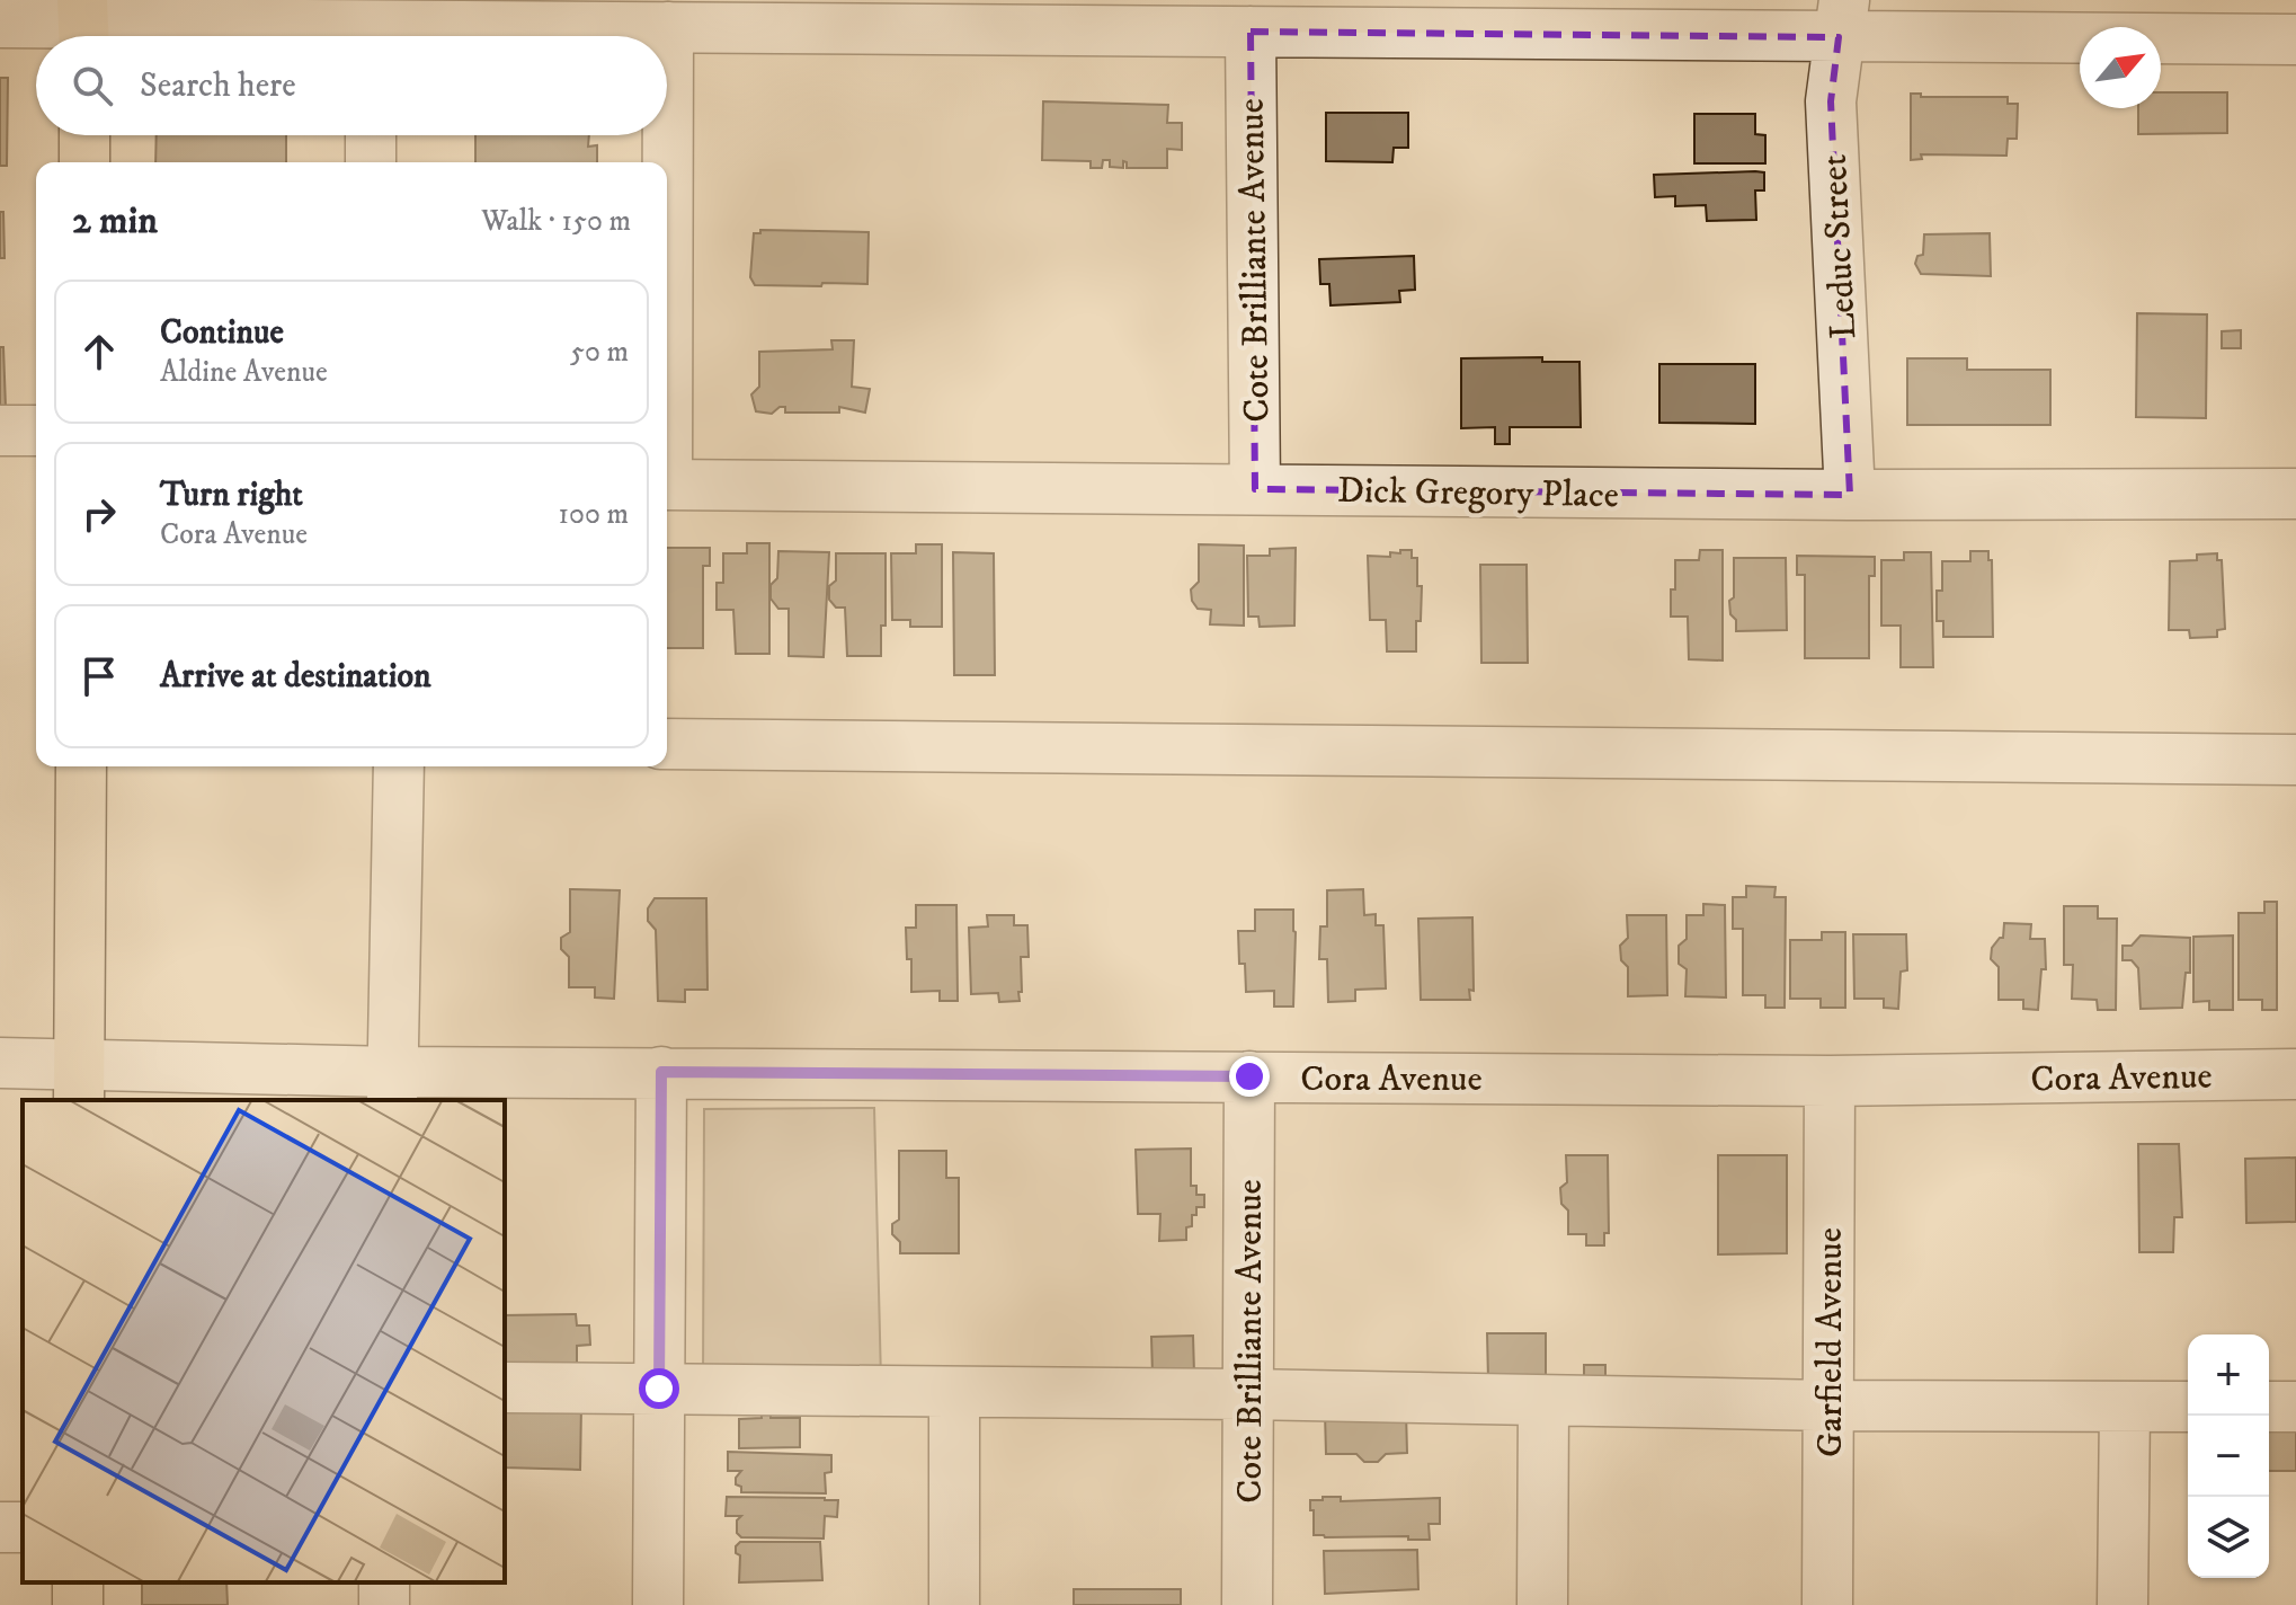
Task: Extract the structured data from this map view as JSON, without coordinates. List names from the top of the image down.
{
  "streets": {
    "street": [
      "Leduc Street",
      "Cote Brilliante Avenue",
      "Dick Gregory Place",
      "Cora Avenue",
      "Garfield Avenue"
    ]
  },
  "crossings": [
    ["Leduc Street", "Dick Gregory Place"],
    ["Cote Brilliante Avenue", "Dick Gregory Place"],
    ["Cote Brilliante Avenue", "Cora Avenue"],
    ["Cora Avenue", "Garfield Avenue"]
  ],
  "north": "top right",
  "page": {
    "search": "Search here",
    "heading": ["2 min", "Walk · 150 m"],
    "list": [
      ["Continue", "Aldine Avenue", "50 m"],
      ["Turn right", "Cora Avenue", "100 m"],
      "Arrive at destination"
    ],
    "map_buttons": ["+", "−"]
  }
}
